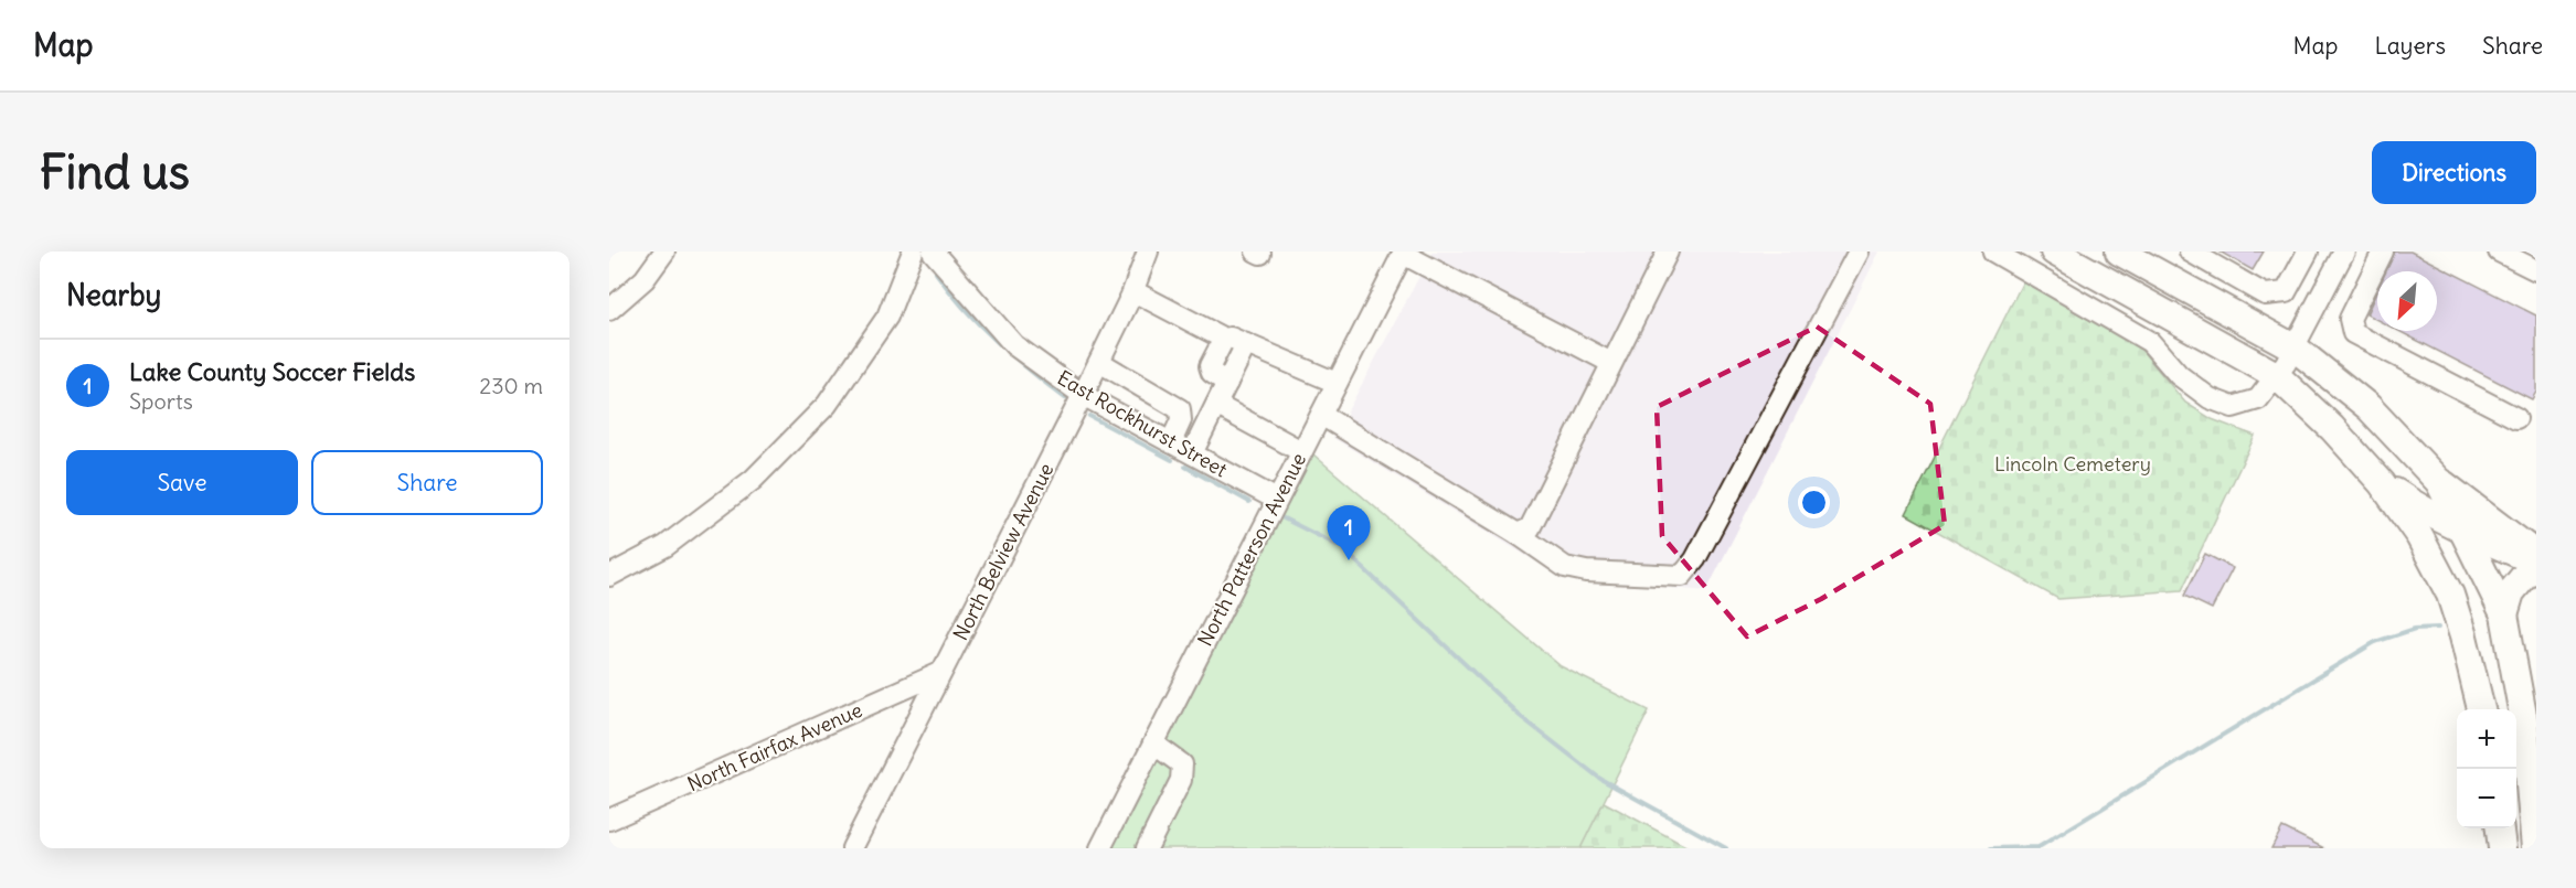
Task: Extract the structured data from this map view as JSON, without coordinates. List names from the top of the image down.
{
  "streets": {
    "street": [
      "East Rockhurst Street",
      "North Patterson Avenue",
      "North Belview Avenue",
      "North Fairfax Avenue"
    ]
  },
  "crossings": [
    ["East Rockhurst Street", "North Patterson Avenue"],
    ["East Rockhurst Street", "North Belview Avenue"],
    ["North Belview Avenue", "North Fairfax Avenue"]
  ],
  "parks": ["Lincoln Cemetery"],
  "north": "bottom left",
  "page": {
    "header": "Map",
    "nav": ["Map", "Layers", "Share"],
    "buttons": [
      "Directions",
      ["Save", "Share"]
    ],
    "title": "Find us",
    "heading": "Nearby",
    "list": [
      {
        "mark": "1",
        "name": "Lake County Soccer Fields",
        "note": "Sports",
        "value": "230 m"
      }
    ],
    "pins": "1",
    "map_buttons": ["+", "−"]
  }
}
